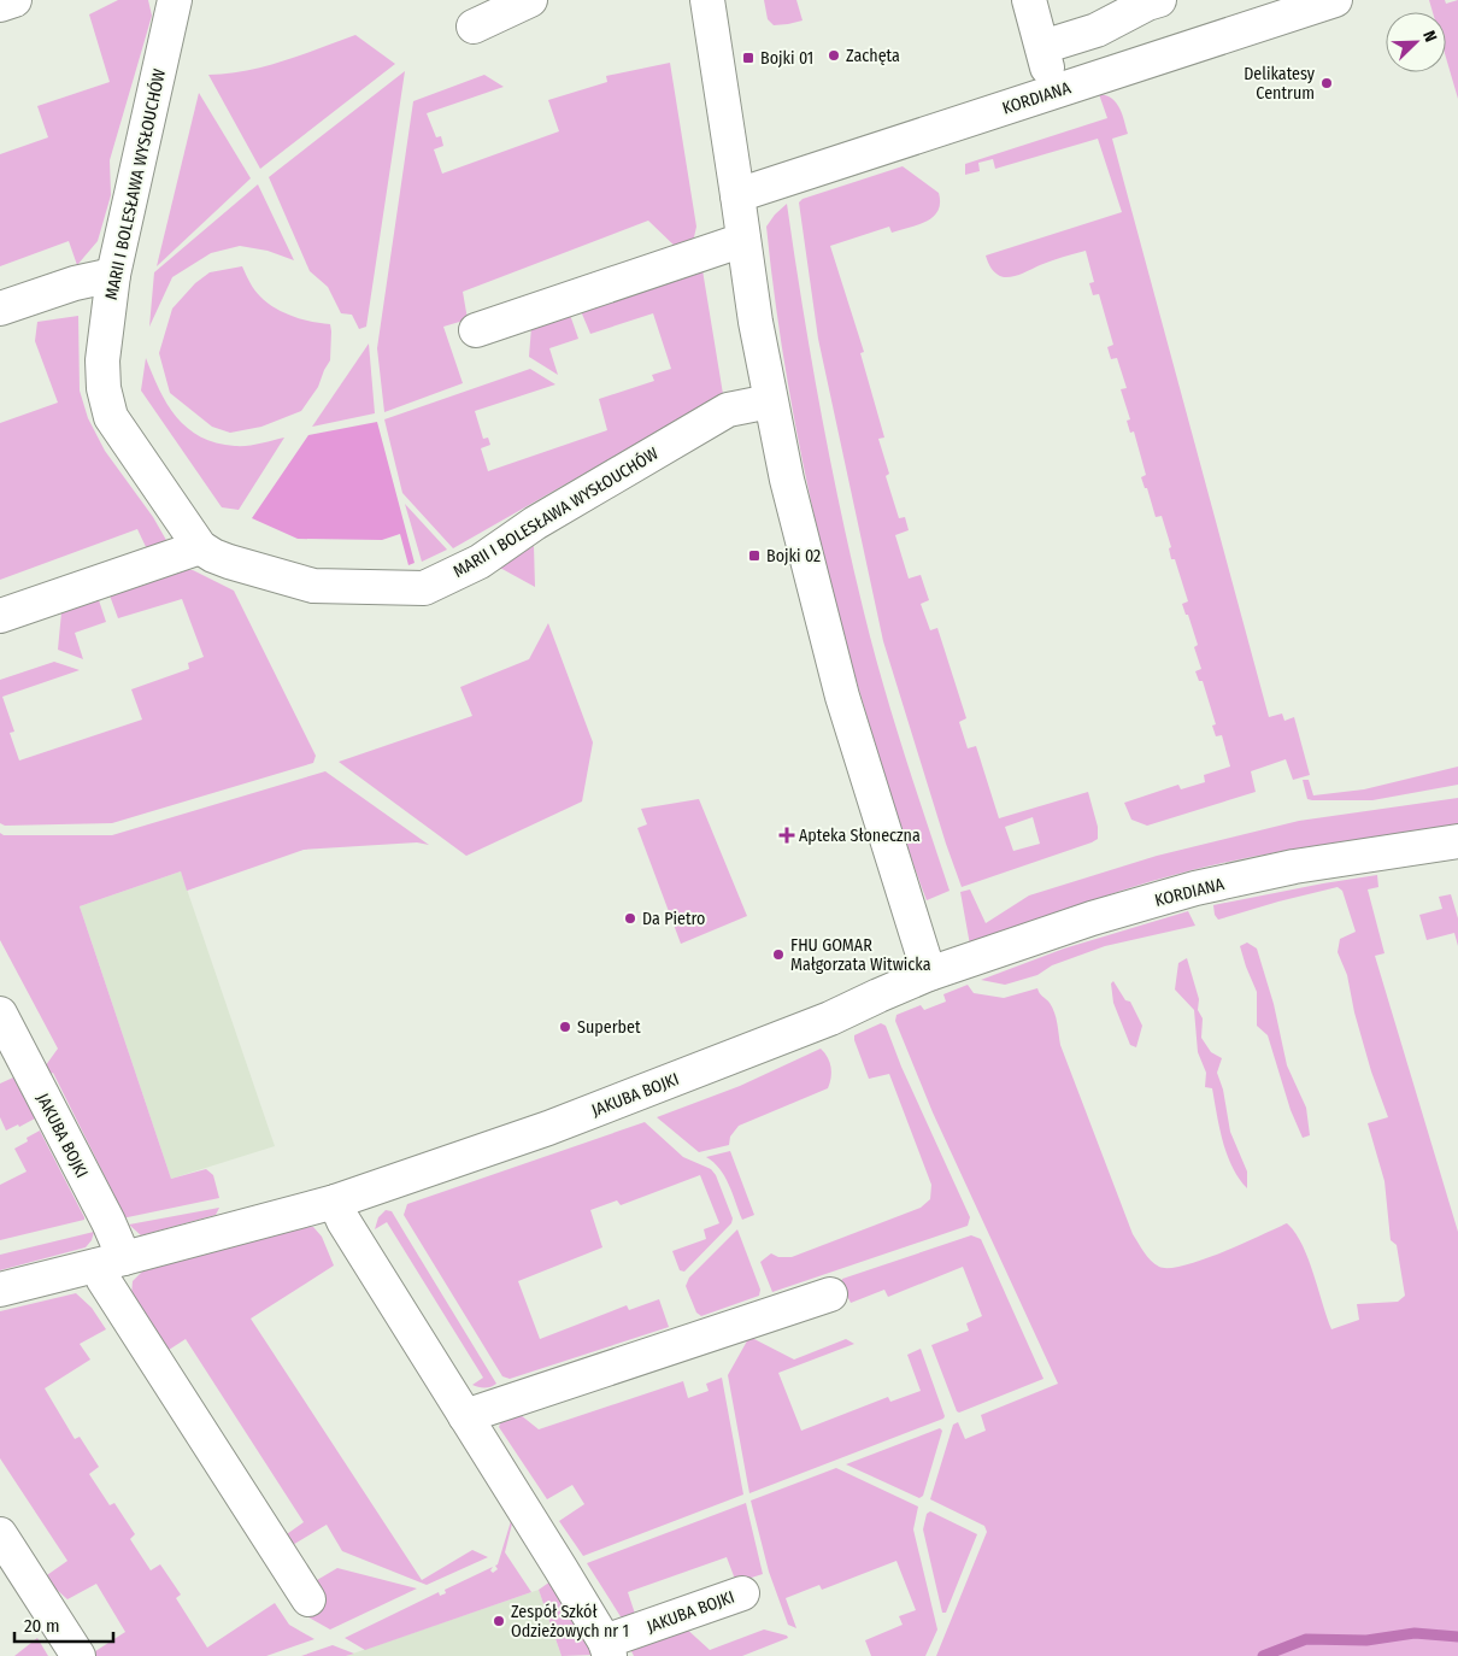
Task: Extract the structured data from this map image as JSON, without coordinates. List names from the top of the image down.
{
  "streets": {
    "street": ["KORDIANA", "MARII I BOLESŁAWA WYSŁOUCHÓW", "JAKUBA BOJKI"]
  },
  "crossings": [
    ["KORDIANA", "JAKUBA BOJKI"]
  ],
  "places": {
    "other": [
      "Zachęta",
      "Delikatesy Centrum",
      "Da Pietro",
      "FHU GOMAR Małgorzata Witwicka",
      "Superbet",
      "Zespół Szkół Odzieżowych nr 1"
    ],
    "transit": ["Bojki 01", "Bojki 02"],
    "health": ["Apteka Słoneczna"]
  },
  "scale_bar": "20 m",
  "north": "top right"
}
